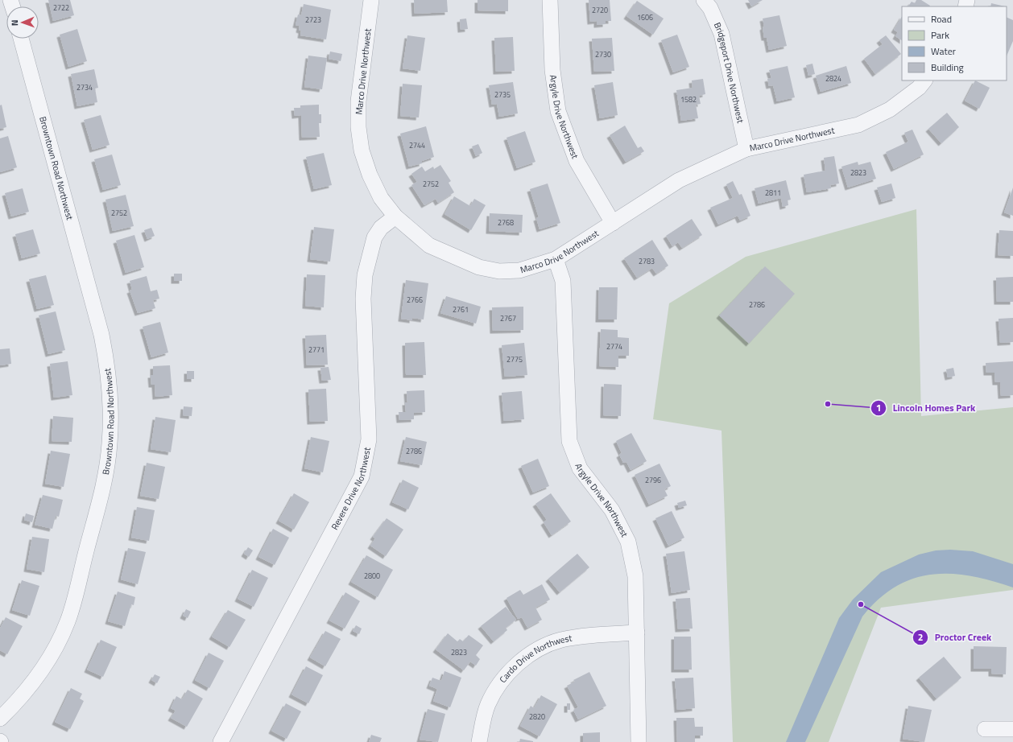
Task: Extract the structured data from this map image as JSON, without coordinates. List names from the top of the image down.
{
  "streets": {
    "street": [
      "Marco Drive Northwest",
      "Bridgeport Drive Northwest",
      "Argyle Drive Northwest",
      "Browntown Road Northwest",
      "Revere Drive Northwest",
      "Cardo Drive Northwest"
    ]
  },
  "crossings": [
    ["Marco Drive Northwest", "Bridgeport Drive Northwest"],
    ["Marco Drive Northwest", "Argyle Drive Northwest"],
    ["Marco Drive Northwest", "Revere Drive Northwest"],
    ["Argyle Drive Northwest", "Cardo Drive Northwest"]
  ],
  "places": ["Lincoln Homes Park", "Proctor Creek"],
  "house_numbers": [
    "2722",
    "2720",
    "1606",
    "2723",
    "2730",
    "2824",
    "2734",
    "2735",
    "1582",
    "2744",
    "2823",
    "2752",
    "2811",
    "2752",
    "2768",
    "2783",
    "2766",
    "2786",
    "2761",
    "2767",
    "2774",
    "2771",
    "2775",
    "2786",
    "2796",
    "2800",
    "2823",
    "2820"
  ],
  "legend": [
    "Road",
    "Park",
    "Water",
    "Building"
  ],
  "north": "left"
}
